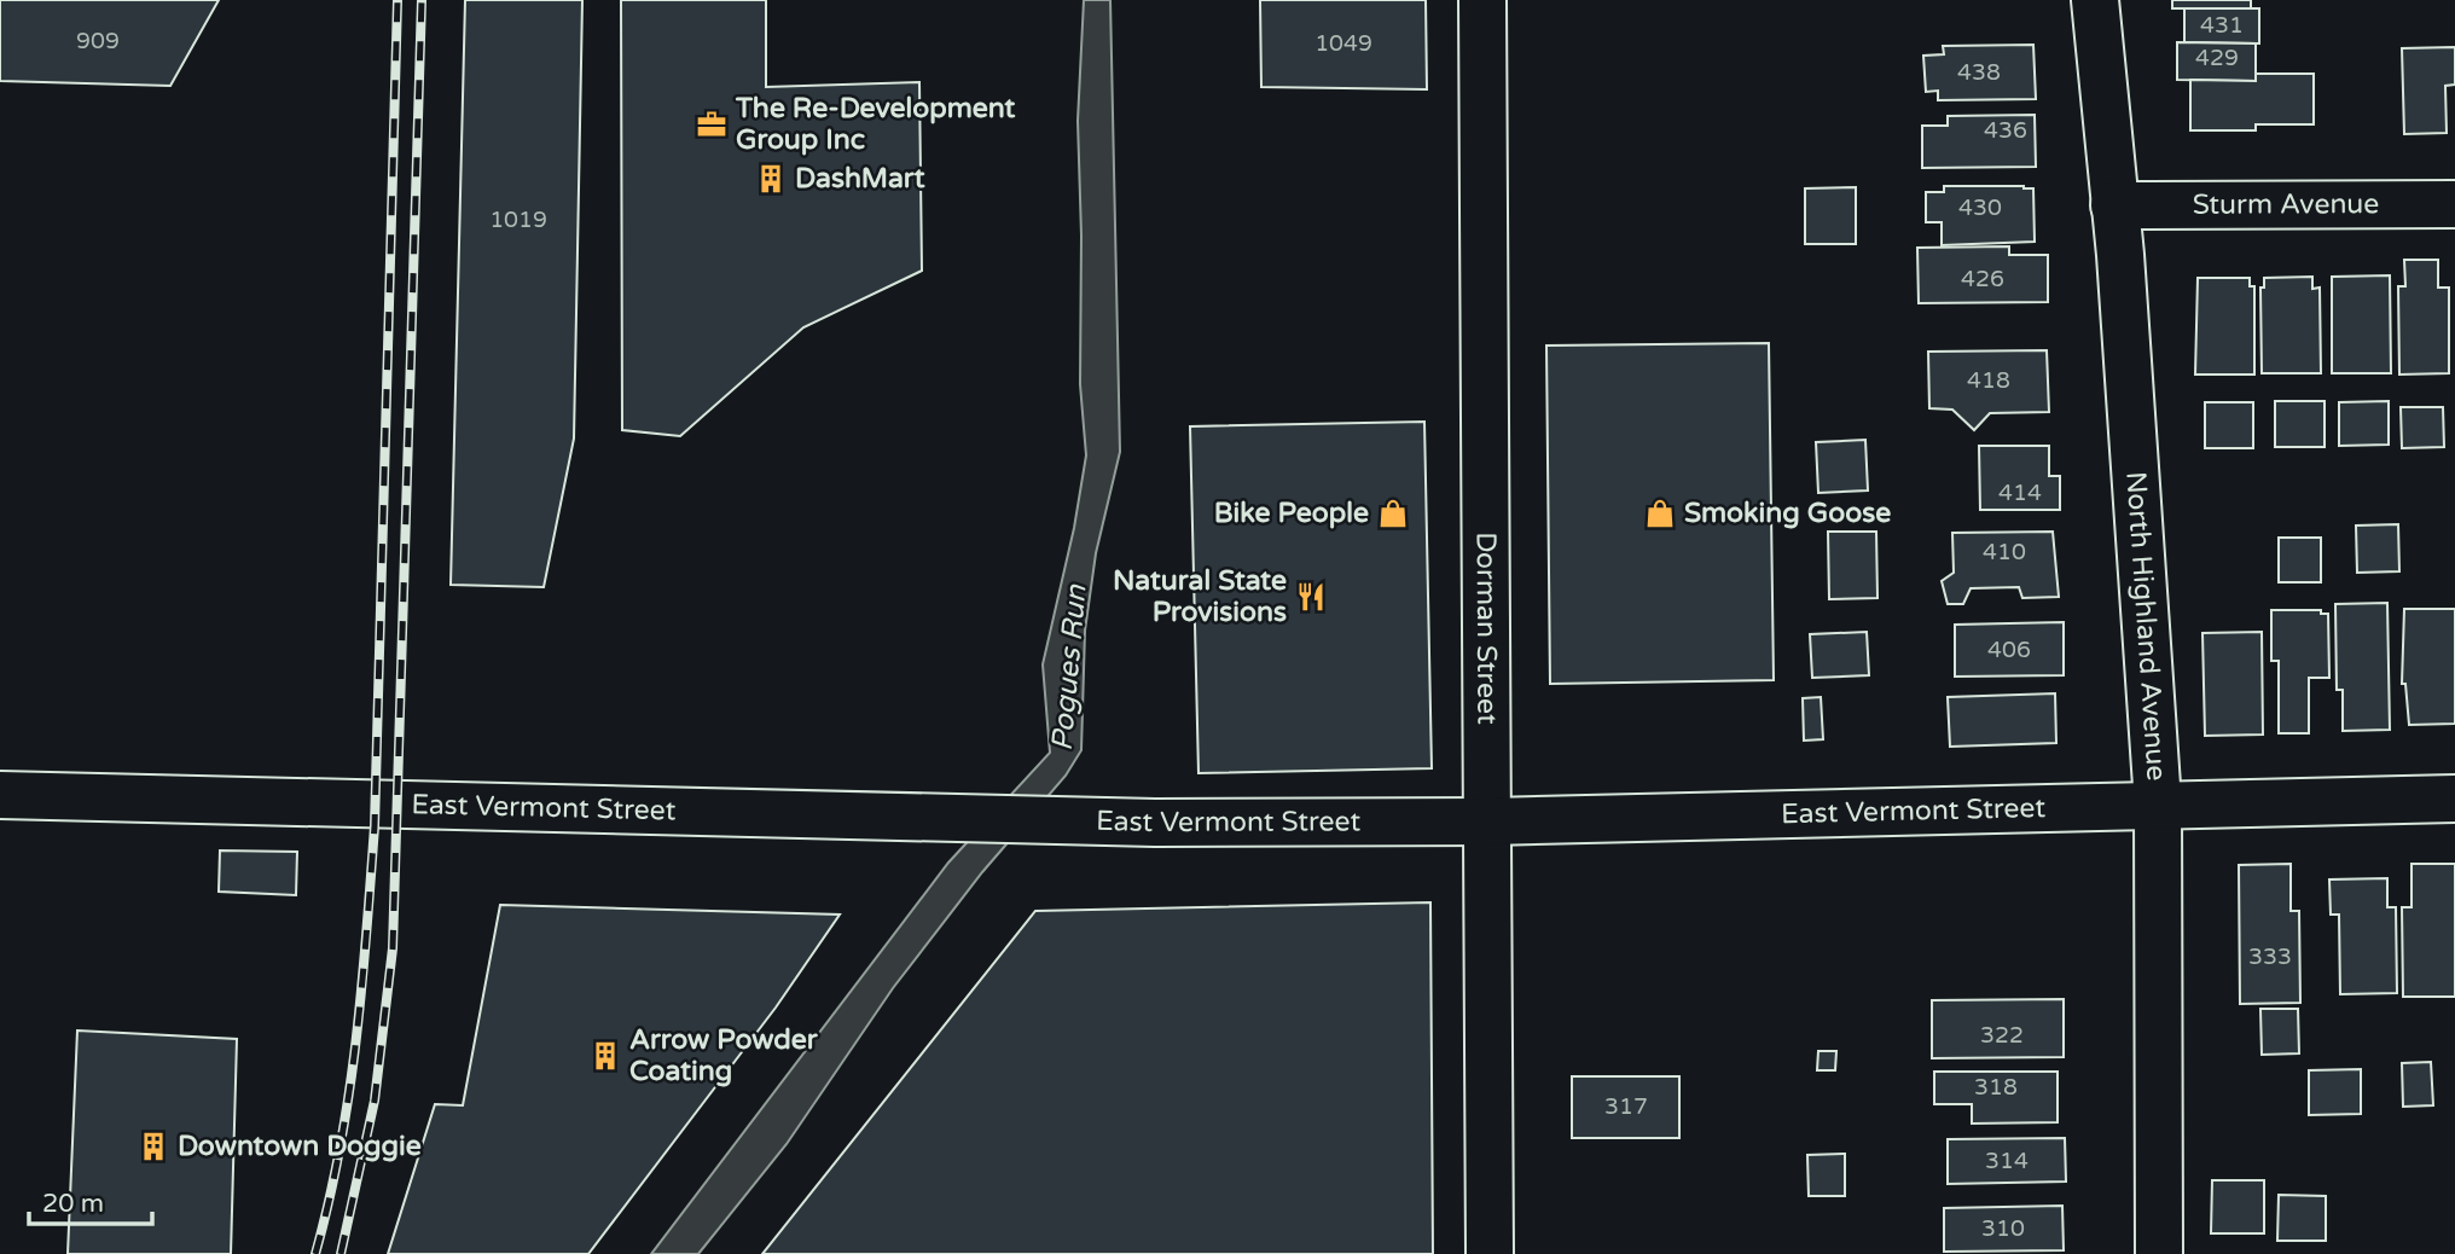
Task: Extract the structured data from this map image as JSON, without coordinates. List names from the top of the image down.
{
  "streets": {
    "street": [
      "Sturm Avenue",
      "North Highland Avenue",
      "Dorman Street",
      "East Vermont Street"
    ]
  },
  "crossings": [
    ["Sturm Avenue", "North Highland Avenue"],
    ["North Highland Avenue", "East Vermont Street"],
    ["Dorman Street", "East Vermont Street"]
  ],
  "water": ["Pogues Run"],
  "places": {
    "office": ["The Re-Development Group Inc"],
    "building": ["DashMart", "Arrow Powder Coating", "Downtown Doggie"],
    "shop": ["Bike People", "Smoking Goose"],
    "restaurant": ["Natural State Provisions"]
  },
  "house_numbers": [
    "431",
    "909",
    "1049",
    "429",
    "438",
    "436",
    "430",
    "1019",
    "426",
    "418",
    "414",
    "410",
    "406",
    "333",
    "322",
    "318",
    "317",
    "314",
    "310"
  ],
  "scale_bar": "20 m"
}
